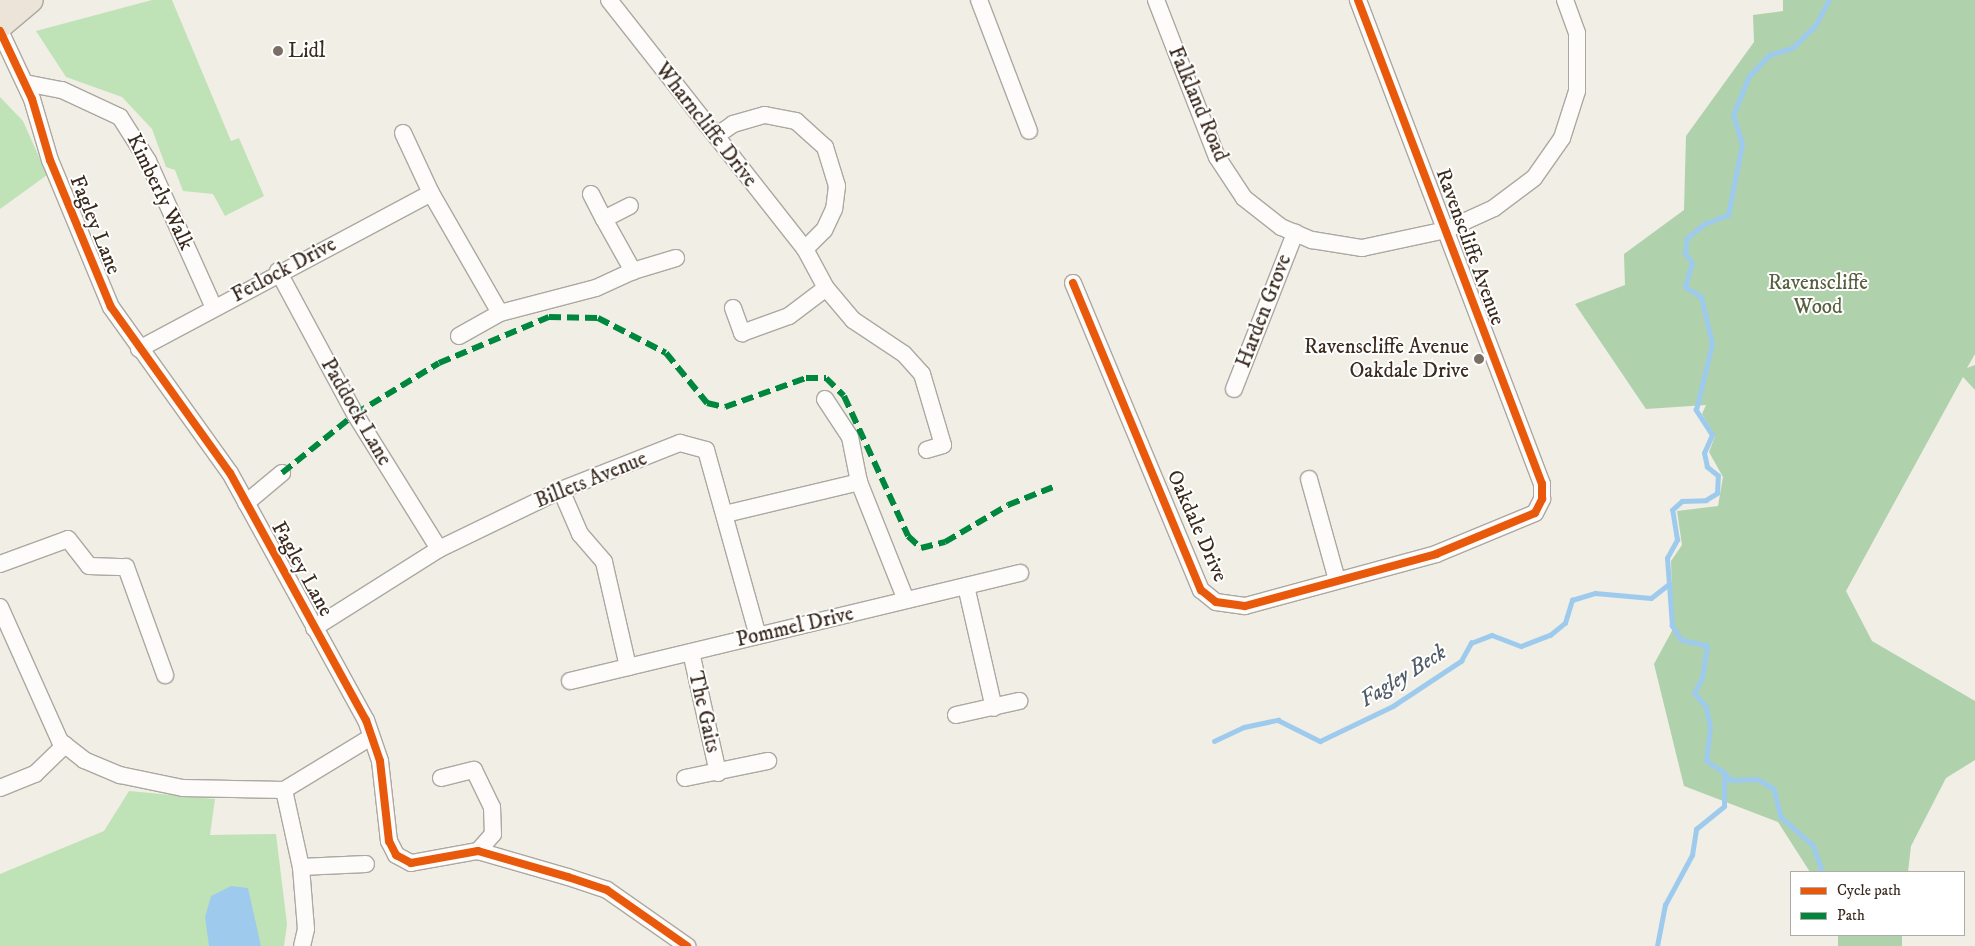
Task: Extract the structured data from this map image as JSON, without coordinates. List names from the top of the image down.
{
  "streets": {
    "street": [
      "Falkland Road",
      "Wharncliffe Drive",
      "Kimberly Walk",
      "Fagley Lane",
      "Ravenscliffe Avenue",
      "Fetlock Drive",
      "Harden Grove",
      "Paddock Lane",
      "Billets Avenue",
      "Oakdale Drive",
      "Pommel Drive",
      "The Gaits"
    ]
  },
  "crossings": [
    ["Falkland Road", "Ravenscliffe Avenue"],
    ["Falkland Road", "Harden Grove"],
    ["Kimberly Walk", "Fagley Lane"],
    ["Kimberly Walk", "Fetlock Drive"],
    ["Fagley Lane", "Fetlock Drive"],
    ["Fagley Lane", "Billets Avenue"],
    ["Ravenscliffe Avenue", "Oakdale Drive"],
    ["Fetlock Drive", "Paddock Lane"],
    ["Paddock Lane", "Billets Avenue"],
    ["Billets Avenue", "Pommel Drive"],
    ["Pommel Drive", "The Gaits"]
  ],
  "water": ["Fagley Beck"],
  "parks": ["Ravenscliffe Wood"],
  "places": ["Lidl", "Ravenscliffe Avenue Oakdale Drive"],
  "legend": ["Cycle path", "Path"]
}
